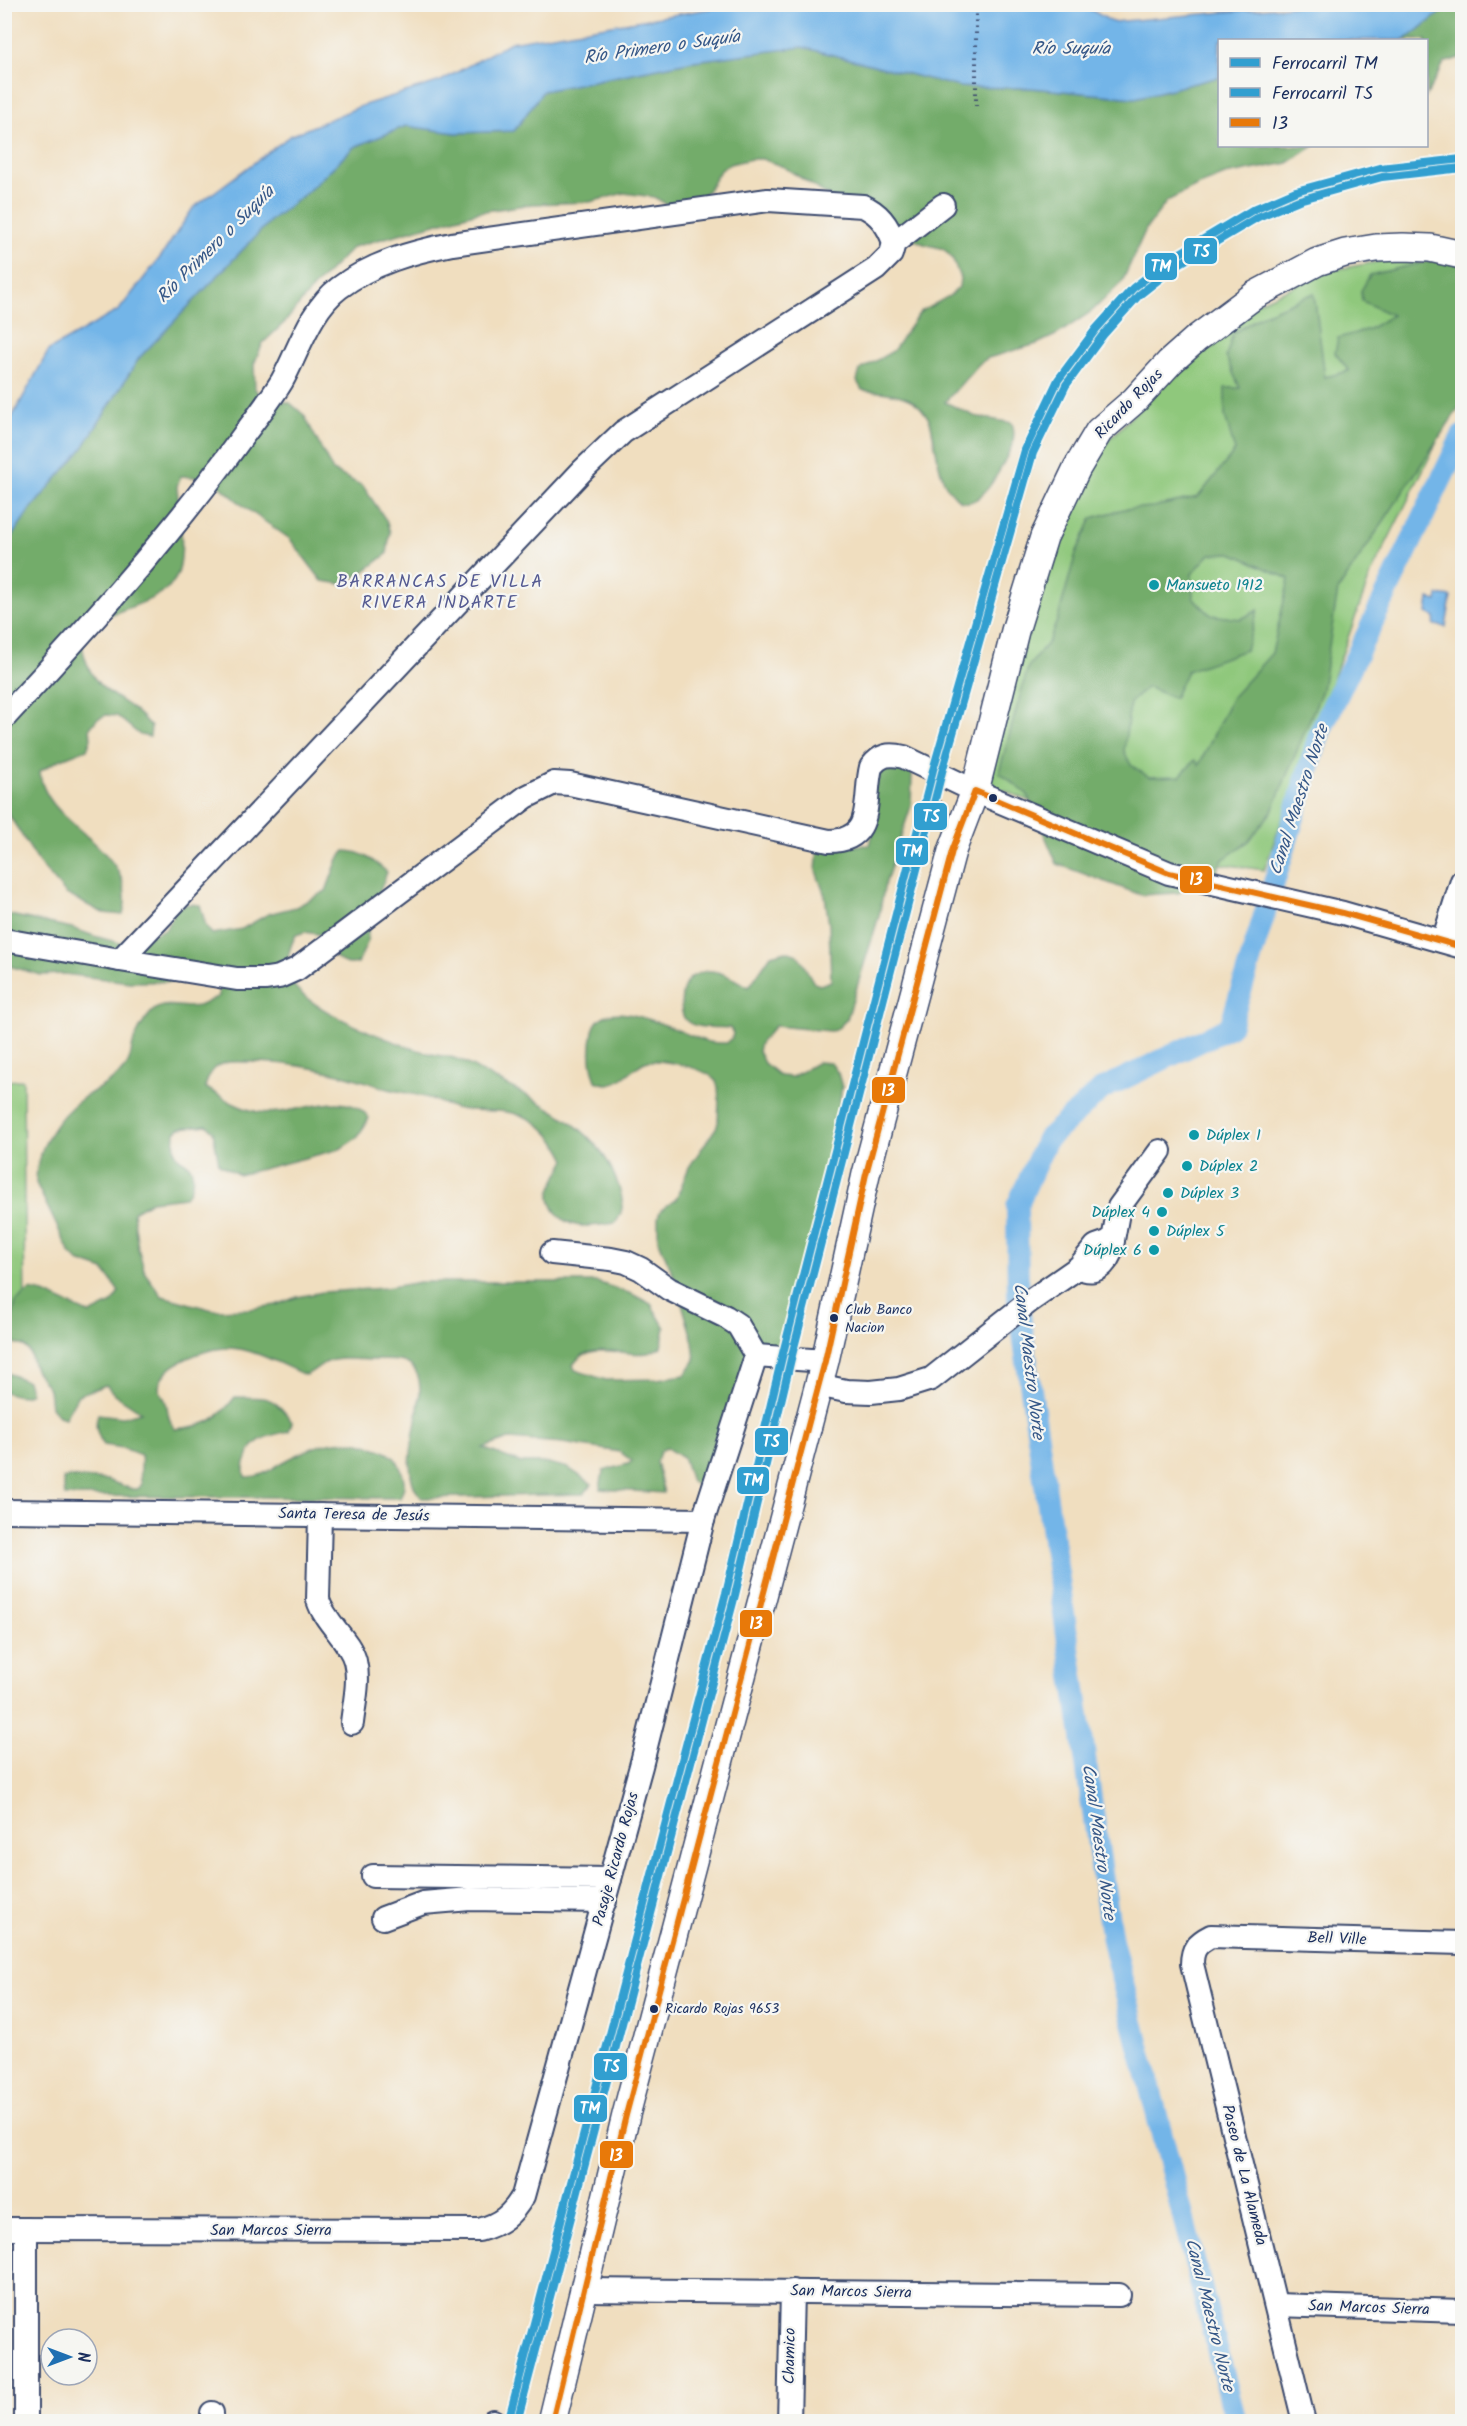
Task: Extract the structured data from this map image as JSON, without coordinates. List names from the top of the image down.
{
  "streets": {
    "main road": ["Ricardo Rojas"],
    "street": [
      "Santa Teresa de Jesús",
      "Pasaje Ricardo Rojas",
      "Bell Ville",
      "Paseo de La Alameda",
      "San Marcos Sierra",
      "Chamico"
    ]
  },
  "crossings": [
    ["Ricardo Rojas", "San Marcos Sierra"],
    ["Santa Teresa de Jesús", "Pasaje Ricardo Rojas"],
    ["Pasaje Ricardo Rojas", "San Marcos Sierra"],
    ["Bell Ville", "Paseo de La Alameda"],
    ["Paseo de La Alameda", "San Marcos Sierra"],
    ["San Marcos Sierra", "Chamico"]
  ],
  "districts": ["BARRANCAS DE VILLA RIVERA INDARTE"],
  "water": ["Río Primero o Suquía", "Río Suquía", "Canal Maestro Norte"],
  "places": [
    "Mansueto 1912",
    "Dúplex 1",
    "Dúplex 2",
    "Dúplex 3",
    "Dúplex 4",
    "Dúplex 5",
    "Dúplex 6",
    "Club Banco Nacion",
    "Ricardo Rojas 9653"
  ],
  "lines": ["rail line TM", "rail line TS", "transit line 13"],
  "legend": ["Ferrocarril TM", "Ferrocarril TS", "13"],
  "north": "right"
}
